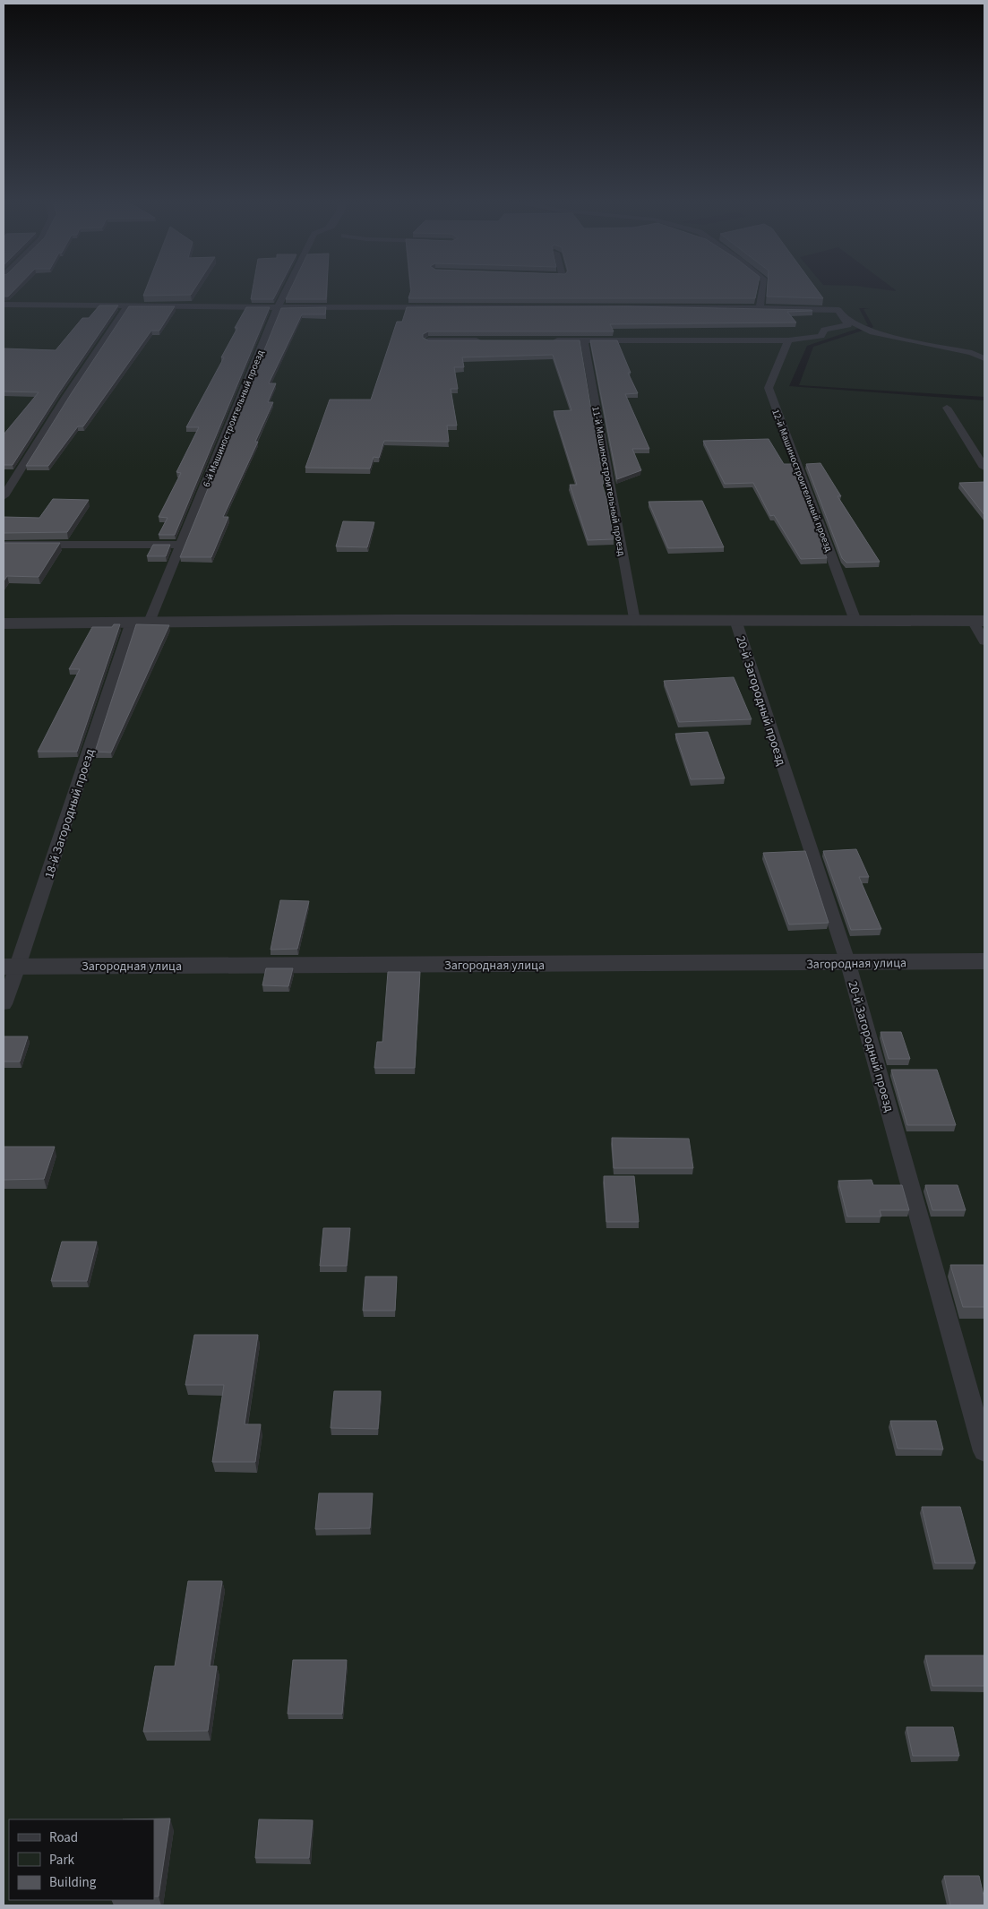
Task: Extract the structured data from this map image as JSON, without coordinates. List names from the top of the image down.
{
  "streets": {
    "street": ["Загородная улица"],
    "lane": [
      "6-й Машиностроительный проезд",
      "12-й Машиностроительный проезд",
      "11-й Машиностроительный проезд",
      "20-й Загородный проезд",
      "18-й Загородный проезд"
    ]
  },
  "crossings": [
    ["6-й Машиностроительный проезд", "18-й Загородный проезд"],
    ["20-й Загородный проезд", "Загородная улица"],
    ["18-й Загородный проезд", "Загородная улица"]
  ],
  "legend": ["Road", "Park", "Building"]
}
